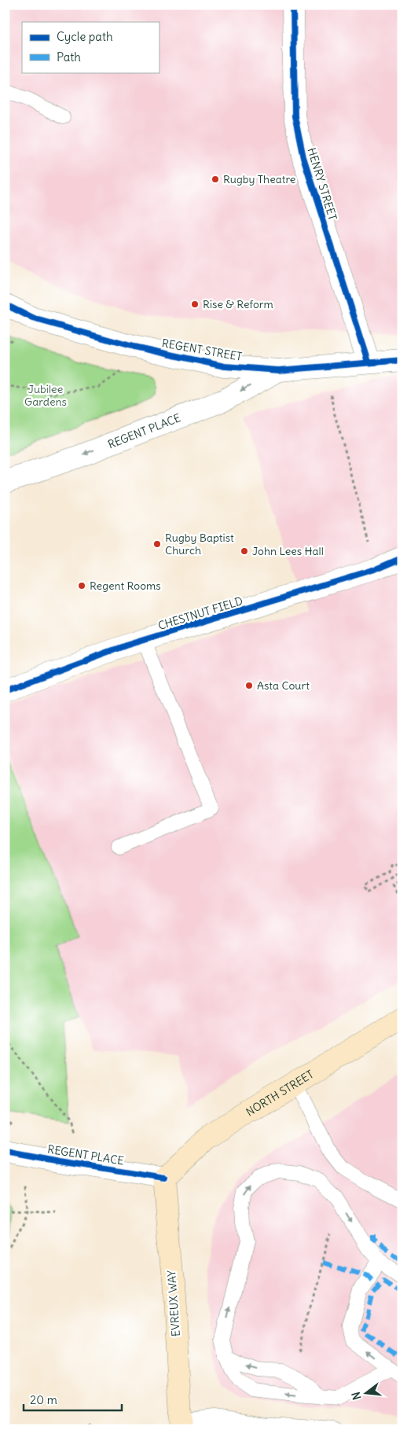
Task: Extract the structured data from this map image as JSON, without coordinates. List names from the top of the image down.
{
  "streets": {
    "main road": ["NORTH STREET", "EVREUX WAY"],
    "street": [
      "HENRY STREET",
      "REGENT STREET",
      "REGENT PLACE",
      "CHESTNUT FIELD"
    ]
  },
  "crossings": [
    ["HENRY STREET", "REGENT STREET"],
    ["REGENT STREET", "REGENT PLACE"],
    ["REGENT PLACE", "NORTH STREET"],
    ["REGENT PLACE", "EVREUX WAY"],
    ["NORTH STREET", "EVREUX WAY"]
  ],
  "one_way": ["REGENT PLACE"],
  "parks": ["Jubilee Gardens"],
  "places": [
    "Rugby Theatre",
    "Rise & Reform",
    "Rugby Baptist Church",
    "John Lees Hall",
    "Regent Rooms",
    "Asta Court"
  ],
  "legend": ["Cycle path", "Path"],
  "scale_bar": "20 m",
  "north": "left"
}
